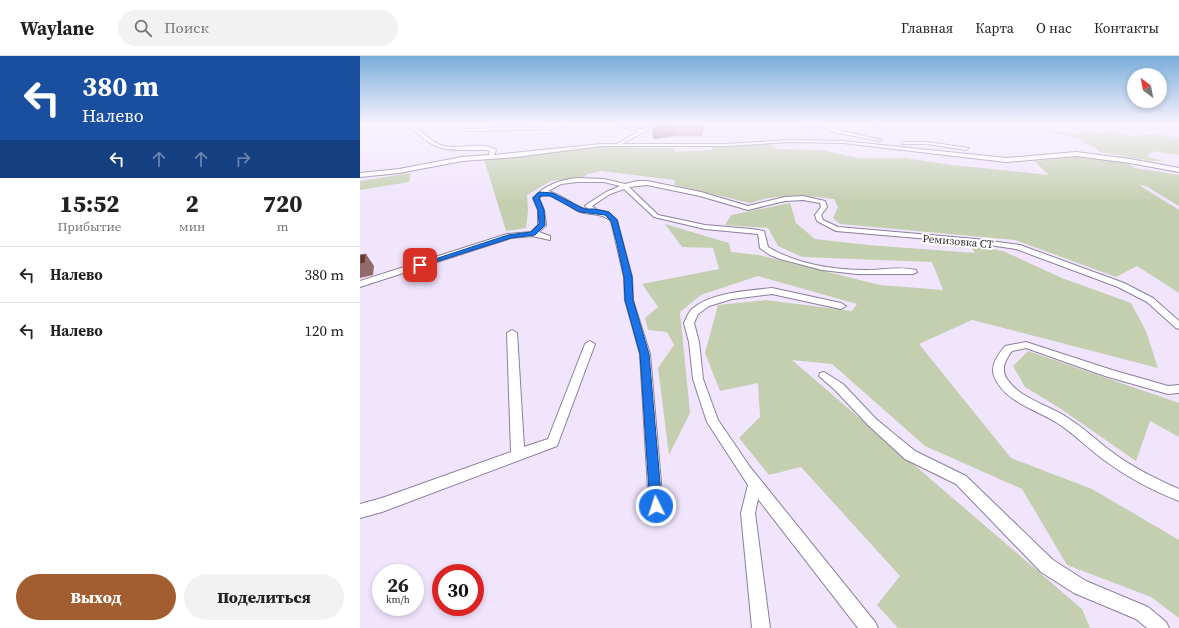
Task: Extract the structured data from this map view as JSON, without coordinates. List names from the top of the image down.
{
  "streets": {
    "street": ["Ремизовка СТ"]
  },
  "north": "top left",
  "page": {
    "header": "Waylane",
    "search": "Поиск",
    "nav": [
      "Главная",
      "Карта",
      "О нас",
      "Контакты"
    ],
    "turn": ["380 m", "Налево"],
    "eta": [
      "15:52",
      "Прибытие",
      "2",
      "мин",
      "720",
      "m"
    ],
    "list": [
      {
        "name": "Налево",
        "value": "380 m"
      },
      {
        "name": "Налево",
        "value": "120 m"
      }
    ],
    "speed": "26 km/h",
    "limit": "30",
    "buttons": ["Выход", "Поделиться"]
  }
}
